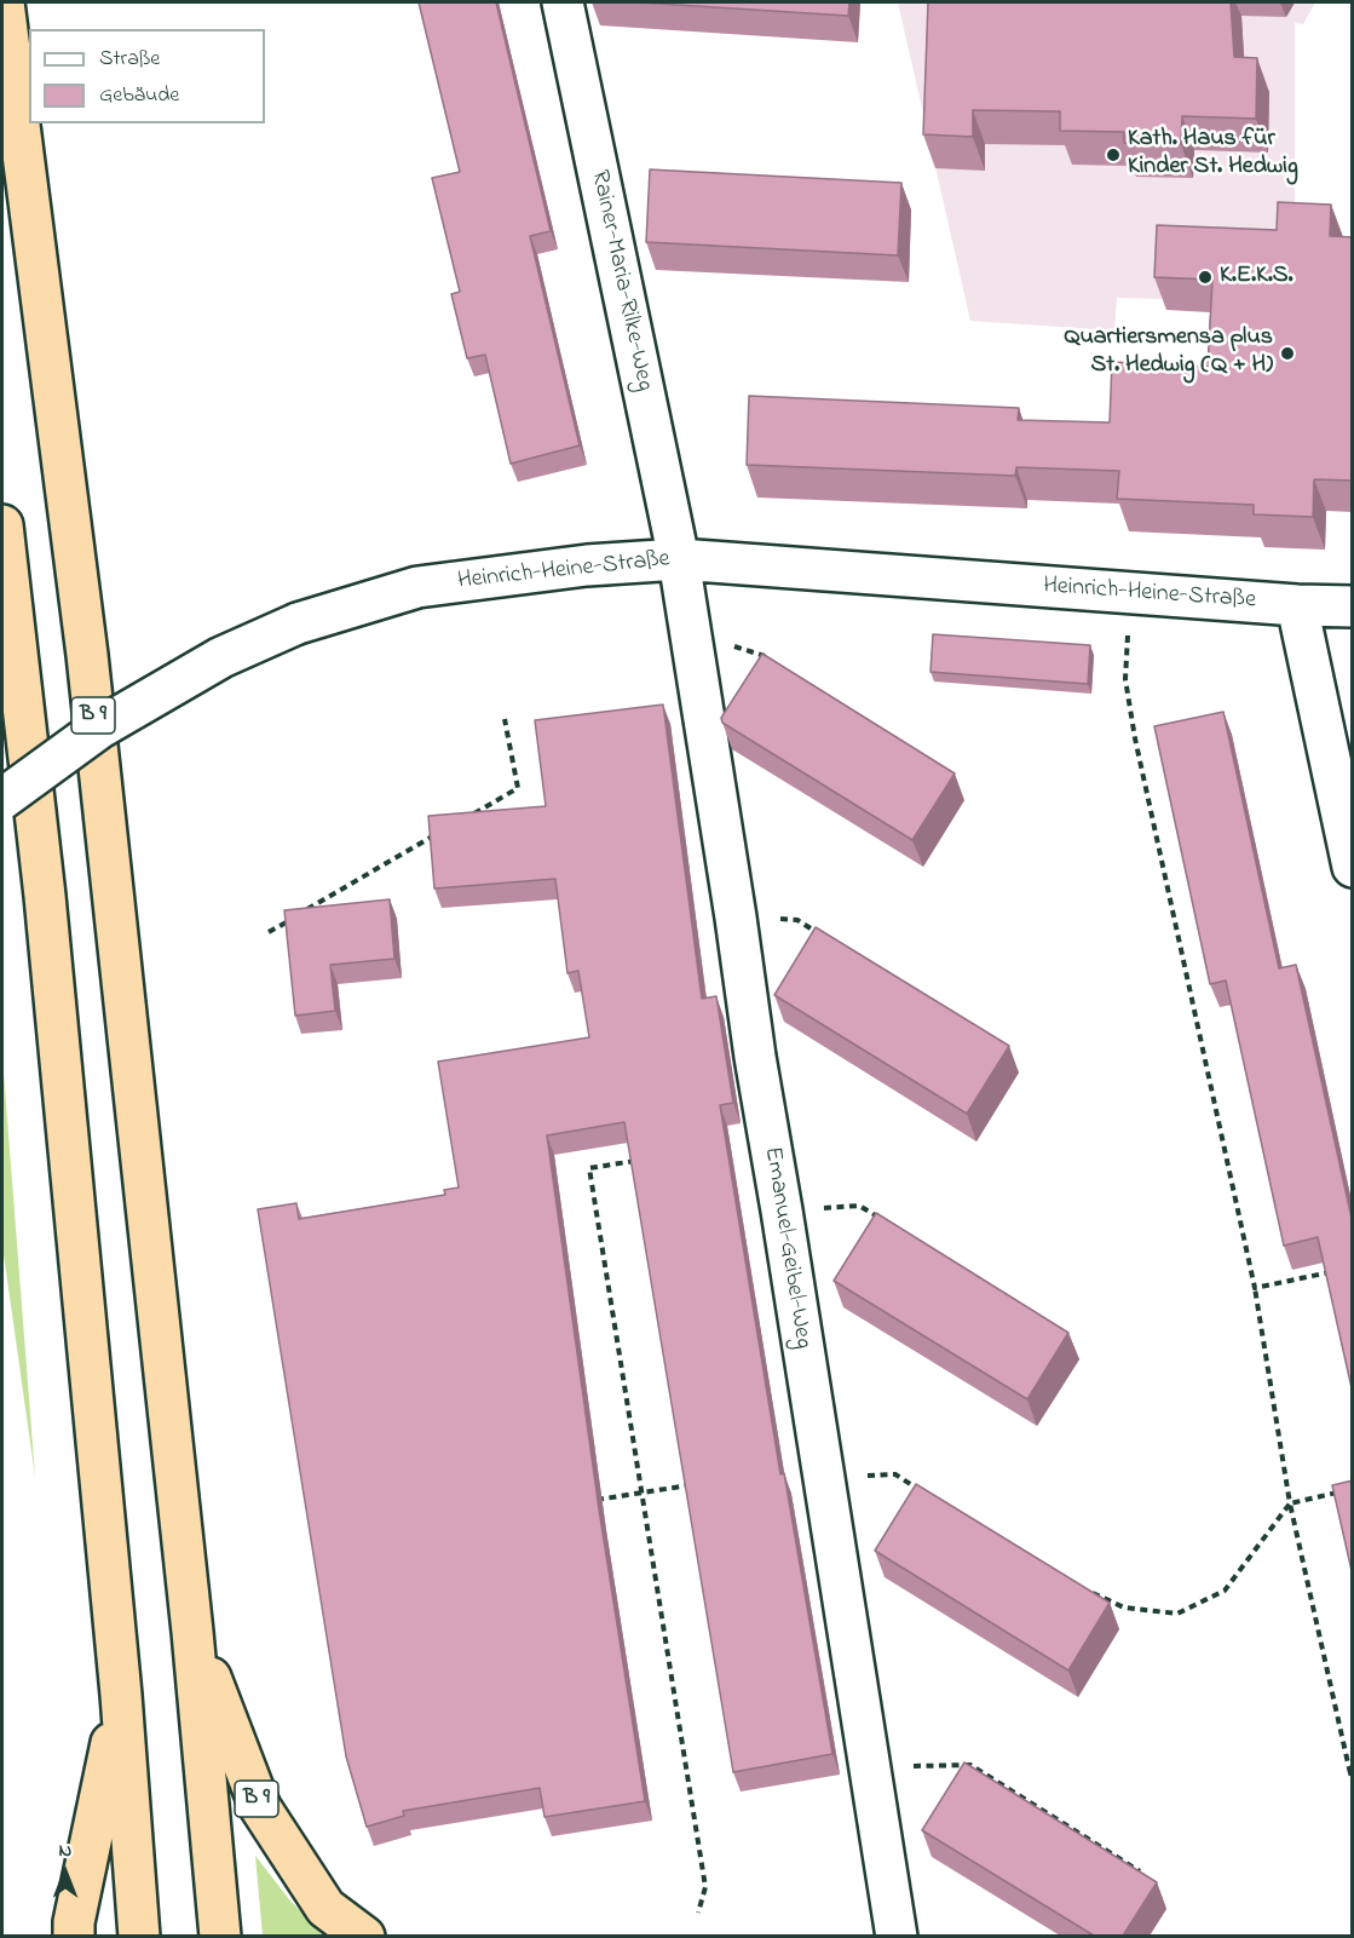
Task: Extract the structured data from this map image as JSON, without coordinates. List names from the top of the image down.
{
  "streets": {
    "highway": ["B 9"],
    "street": ["Rainer-Maria-Rilke-Weg", "Heinrich-Heine-Straße", "Emanuel-Geibel-Weg"]
  },
  "crossings": [
    ["Rainer-Maria-Rilke-Weg", "Heinrich-Heine-Straße"],
    ["Rainer-Maria-Rilke-Weg", "Emanuel-Geibel-Weg"],
    ["Heinrich-Heine-Straße", "Emanuel-Geibel-Weg"]
  ],
  "places": ["Kath. Haus für Kinder St. Hedwig", "K.E.K.S.", "Quartiersmensa plus St. Hedwig (Q + H)"],
  "legend": ["Straße", "Gebäude"],
  "north": "top"
}
